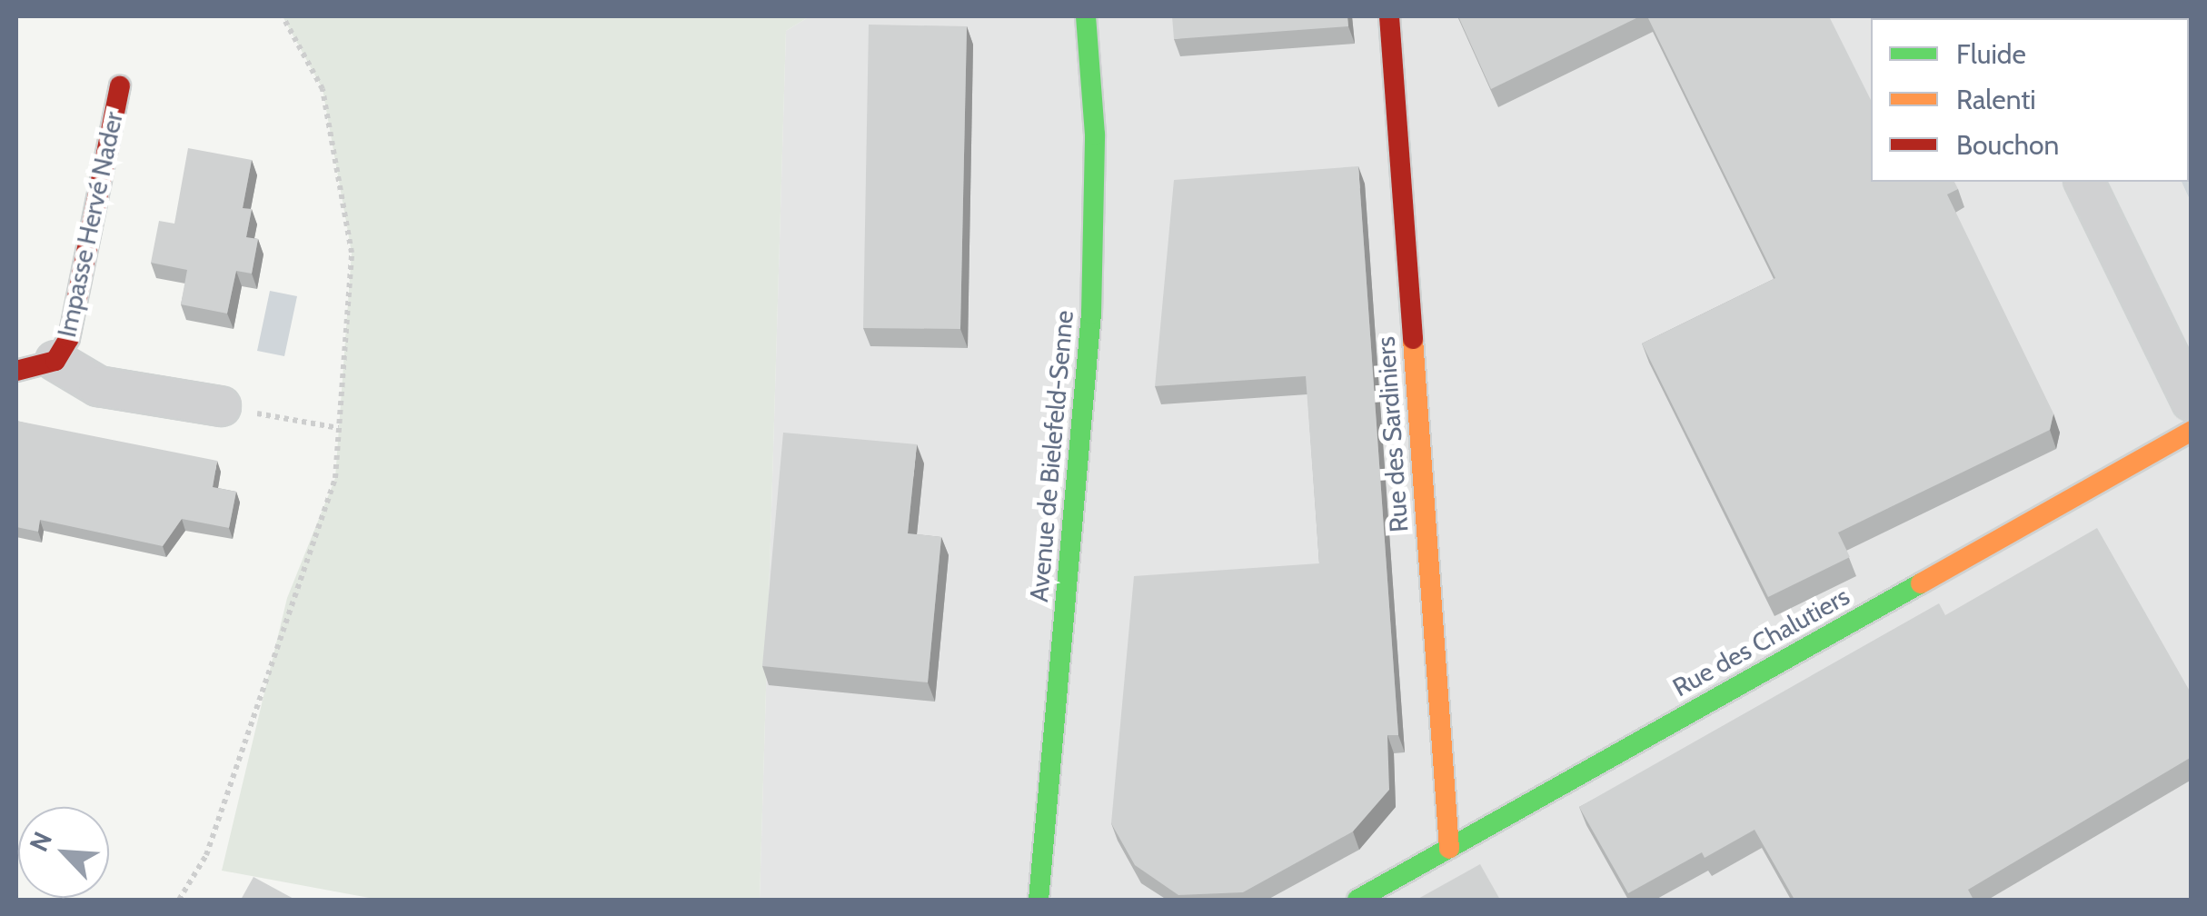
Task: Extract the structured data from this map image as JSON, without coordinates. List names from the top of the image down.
{
  "streets": {
    "street": [
      "Impasse Hervé Nader",
      "Rue des Sardiniers",
      "Avenue de Bielefeld-Senne",
      "Rue des Chalutiers"
    ]
  },
  "crossings": [
    ["Rue des Sardiniers", "Rue des Chalutiers"]
  ],
  "legend": ["Fluide", "Ralenti", "Bouchon"],
  "north": "top left"
}
